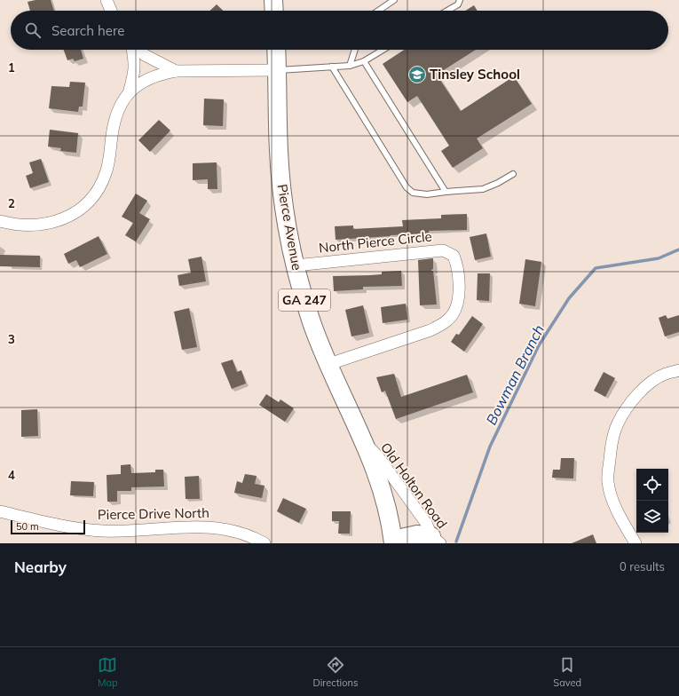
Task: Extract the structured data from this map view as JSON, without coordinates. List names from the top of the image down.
{
  "streets": {
    "main road": ["Pierce Avenue", "GA 247"],
    "street": ["North Pierce Circle", "Old Holton Road", "Pierce Drive North"]
  },
  "crossings": [
    ["Pierce Avenue", "North Pierce Circle"],
    ["Pierce Avenue", "Old Holton Road"]
  ],
  "water": ["Bowman Branch"],
  "places": {
    "school or university": ["Tinsley School"]
  },
  "scale_bar": "50 m",
  "page": {
    "search": "Search here",
    "scale": "50 m",
    "heading": ["Nearby", "0 results"],
    "nav": ["Map", "Directions", "Saved"]
  },
  "grid": {
    "rows": [
      "1",
      "2",
      "3",
      "4"
    ]
  }
}
